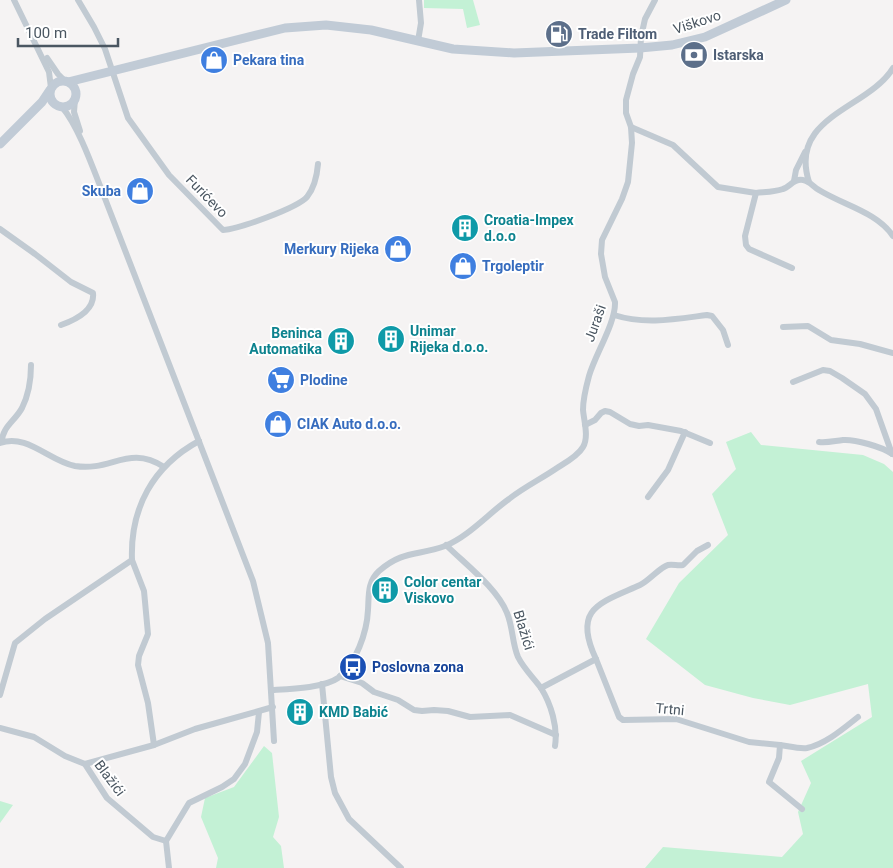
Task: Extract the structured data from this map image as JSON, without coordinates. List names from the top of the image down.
{
  "streets": {
    "main road": ["Viškovo"],
    "street": [
      "Furićevo",
      "Juraši",
      "Blažići",
      "Trtni"
    ]
  },
  "crossings": [
    ["Viškovo", "Furićevo"],
    ["Viškovo", "Juraši"],
    ["Juraši", "Blažići"]
  ],
  "places": {
    "fuel station": ["Trade Filtom"],
    "bank": ["Istarska"],
    "shop": [
      "Pekara tina",
      "Skuba",
      "Merkury Rijeka",
      "Trgoleptir",
      "CIAK Auto d.o.o."
    ],
    "building": [
      "Croatia-Impex d.o.o",
      "Unimar Rijeka d.o.o.",
      "Beninca Automatika",
      "Color centar Viskovo",
      "KMD Babić"
    ],
    "supermarket": ["Plodine"],
    "bus stop": ["Poslovna zona"]
  },
  "scale_bar": "100 m"
}
